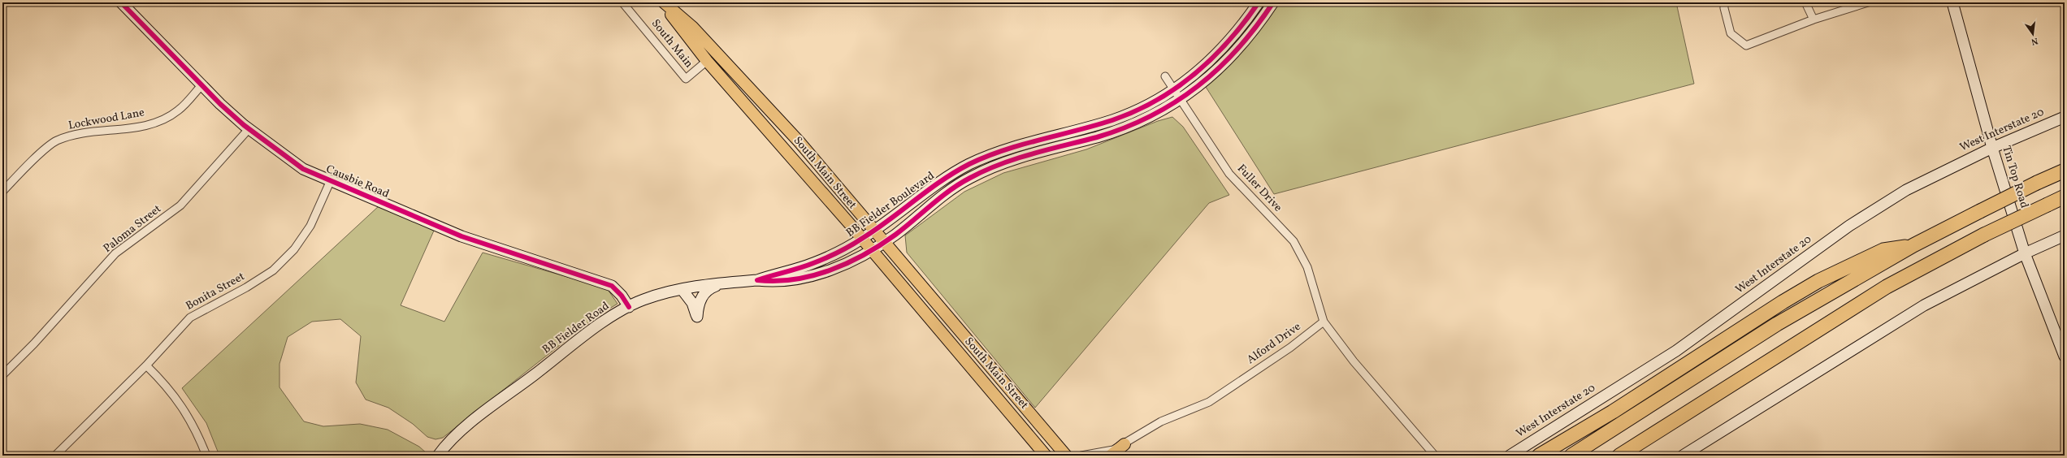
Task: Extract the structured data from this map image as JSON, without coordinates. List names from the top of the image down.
{
  "streets": {
    "main road": ["South Main Street"],
    "street": [
      "South Main",
      "Lockwood Lane",
      "West Interstate 20",
      "Tin Top Road",
      "Causbie Road",
      "Fuller Drive",
      "BB Fielder Boulevard",
      "Paloma Street",
      "Bonita Street",
      "BB Fielder Road",
      "Alford Drive"
    ]
  },
  "crossings": [
    ["South Main", "South Main Street"],
    ["Lockwood Lane", "Causbie Road"],
    ["West Interstate 20", "Tin Top Road"],
    ["South Main Street", "BB Fielder Boulevard"],
    ["Causbie Road", "Paloma Street"],
    ["Causbie Road", "Bonita Street"],
    ["Causbie Road", "BB Fielder Road"],
    ["Fuller Drive", "BB Fielder Boulevard"],
    ["Fuller Drive", "Alford Drive"],
    ["BB Fielder Boulevard", "BB Fielder Road"]
  ],
  "north": "bottom"
}
